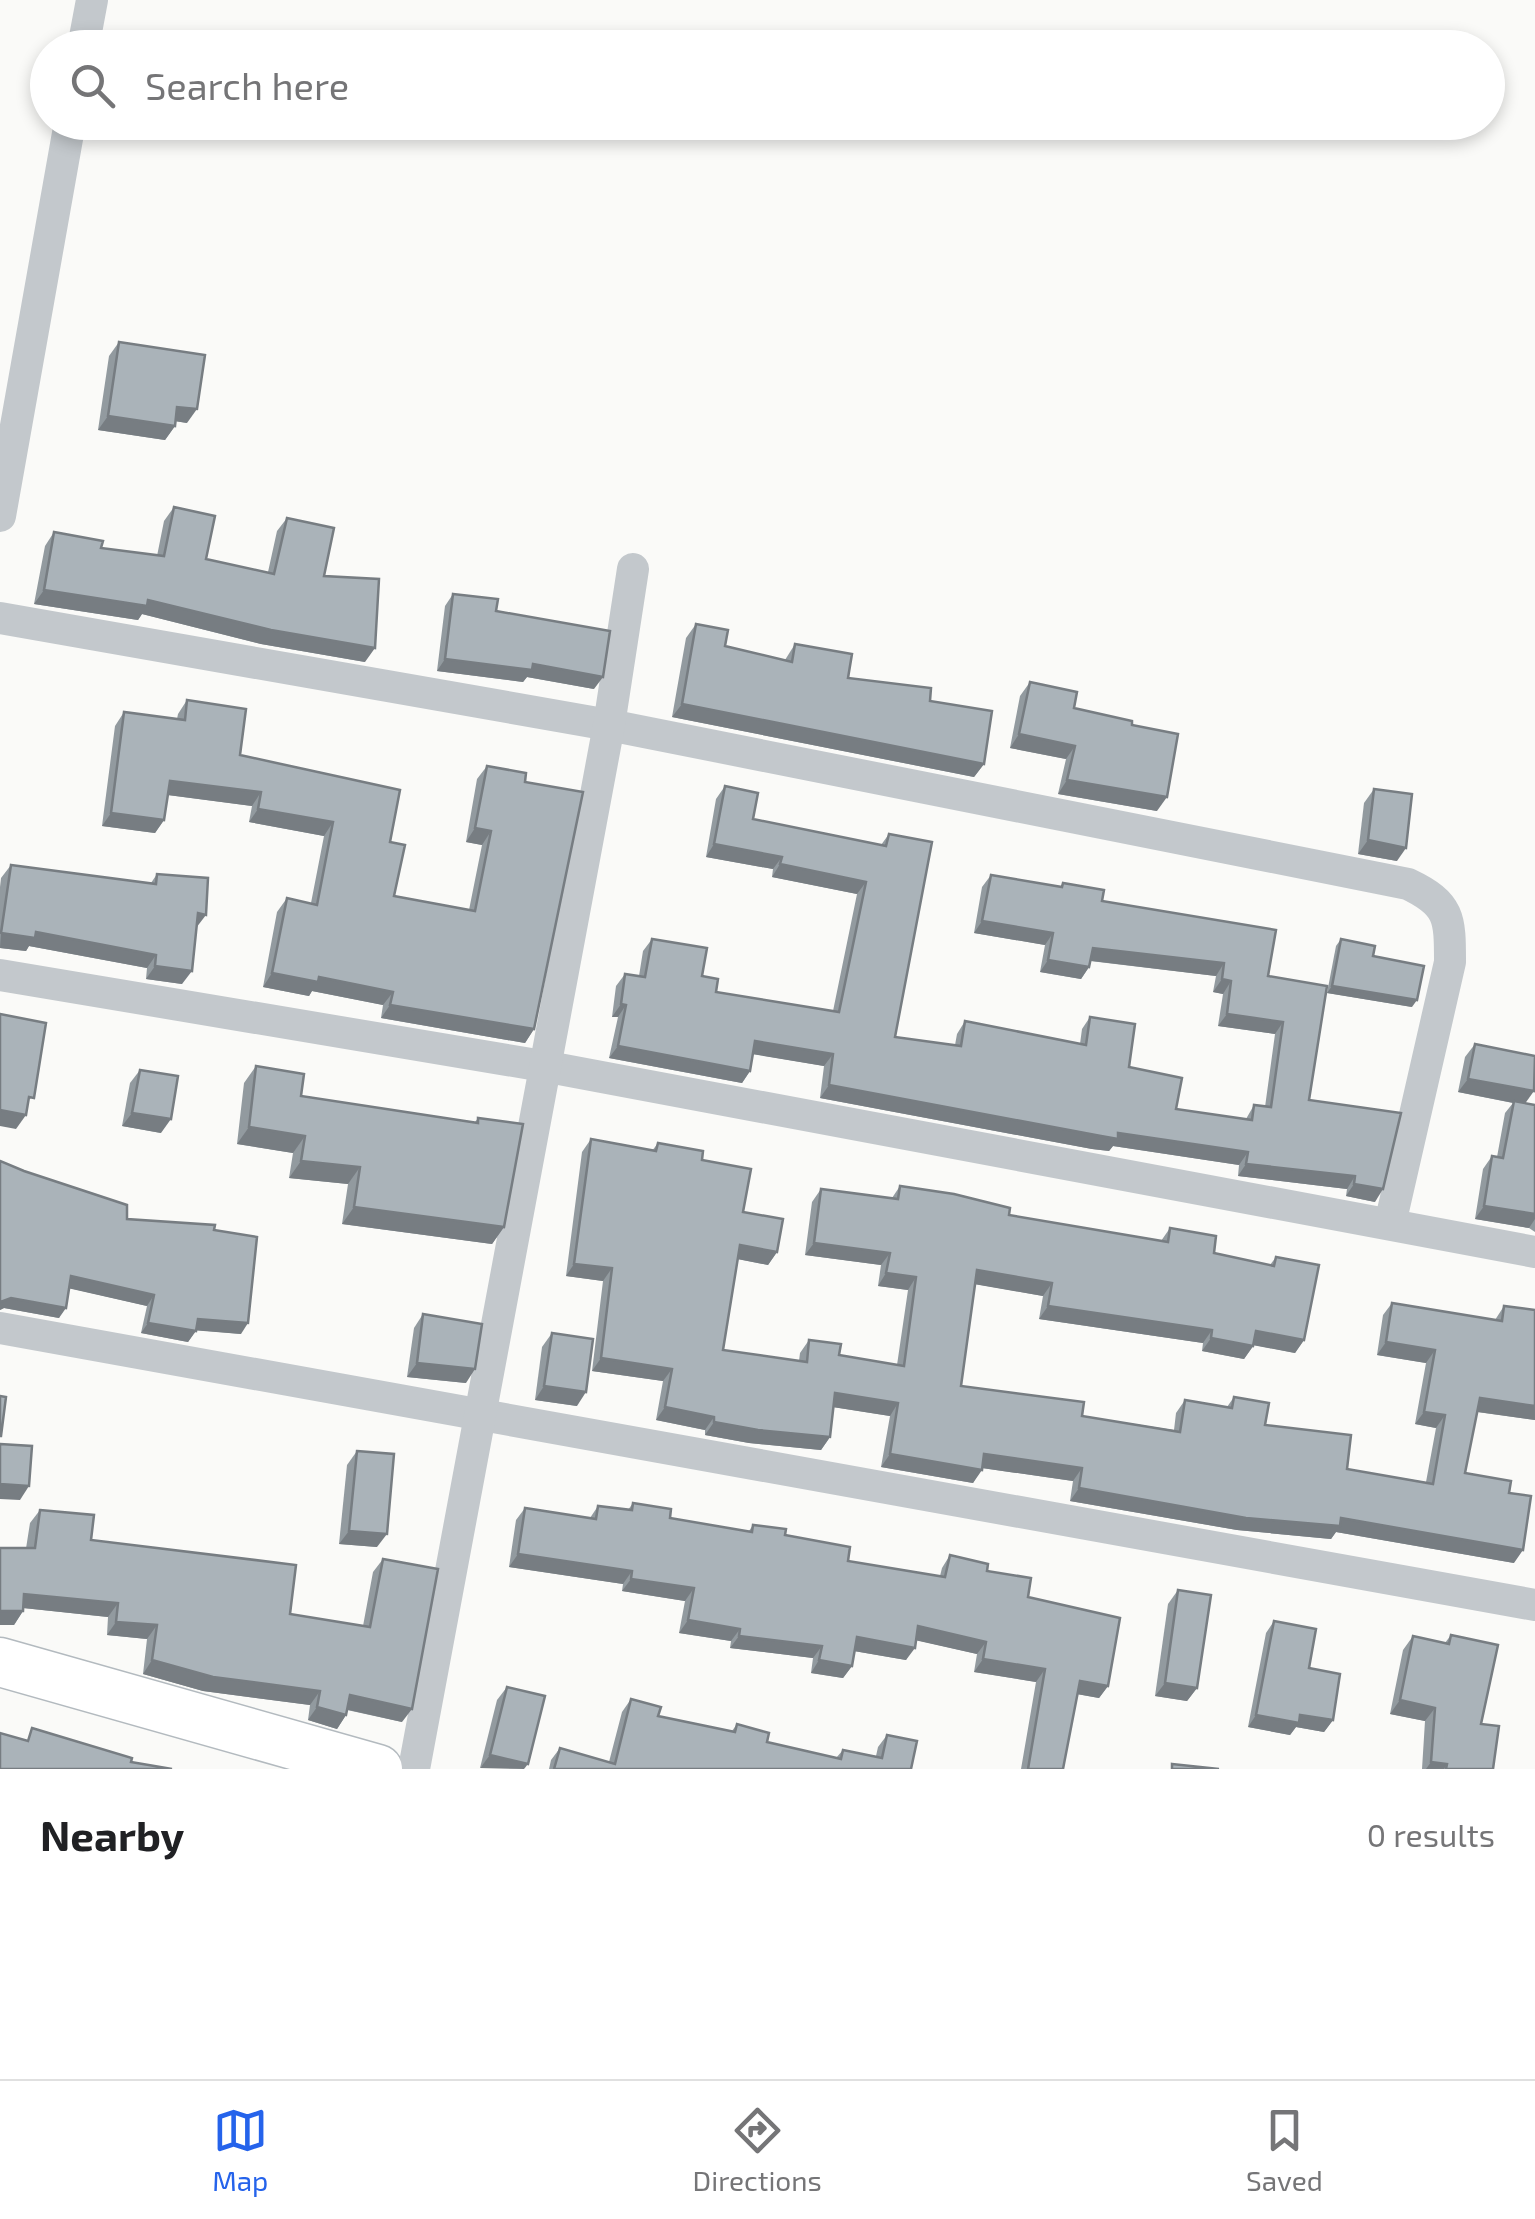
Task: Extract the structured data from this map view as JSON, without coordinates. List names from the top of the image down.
{
  "page": {
    "search": "Search here",
    "heading": ["Nearby", "0 results"],
    "nav": ["Map", "Directions", "Saved"]
  }
}
